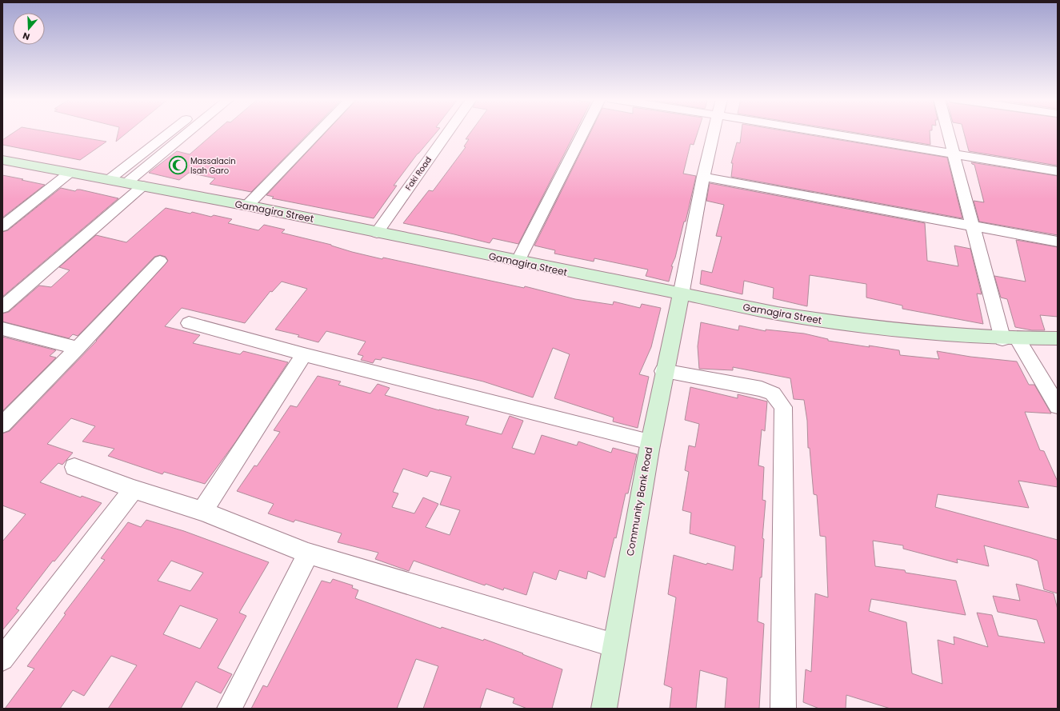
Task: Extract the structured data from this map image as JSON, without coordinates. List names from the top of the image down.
{
  "streets": {
    "street": ["Faki Road", "Gamagira Street", "Community Bank Road"]
  },
  "crossings": [
    ["Faki Road", "Gamagira Street"],
    ["Gamagira Street", "Community Bank Road"]
  ],
  "places": {
    "mosque": ["Massalacin Isah Garo"]
  },
  "north": "bottom"
}
